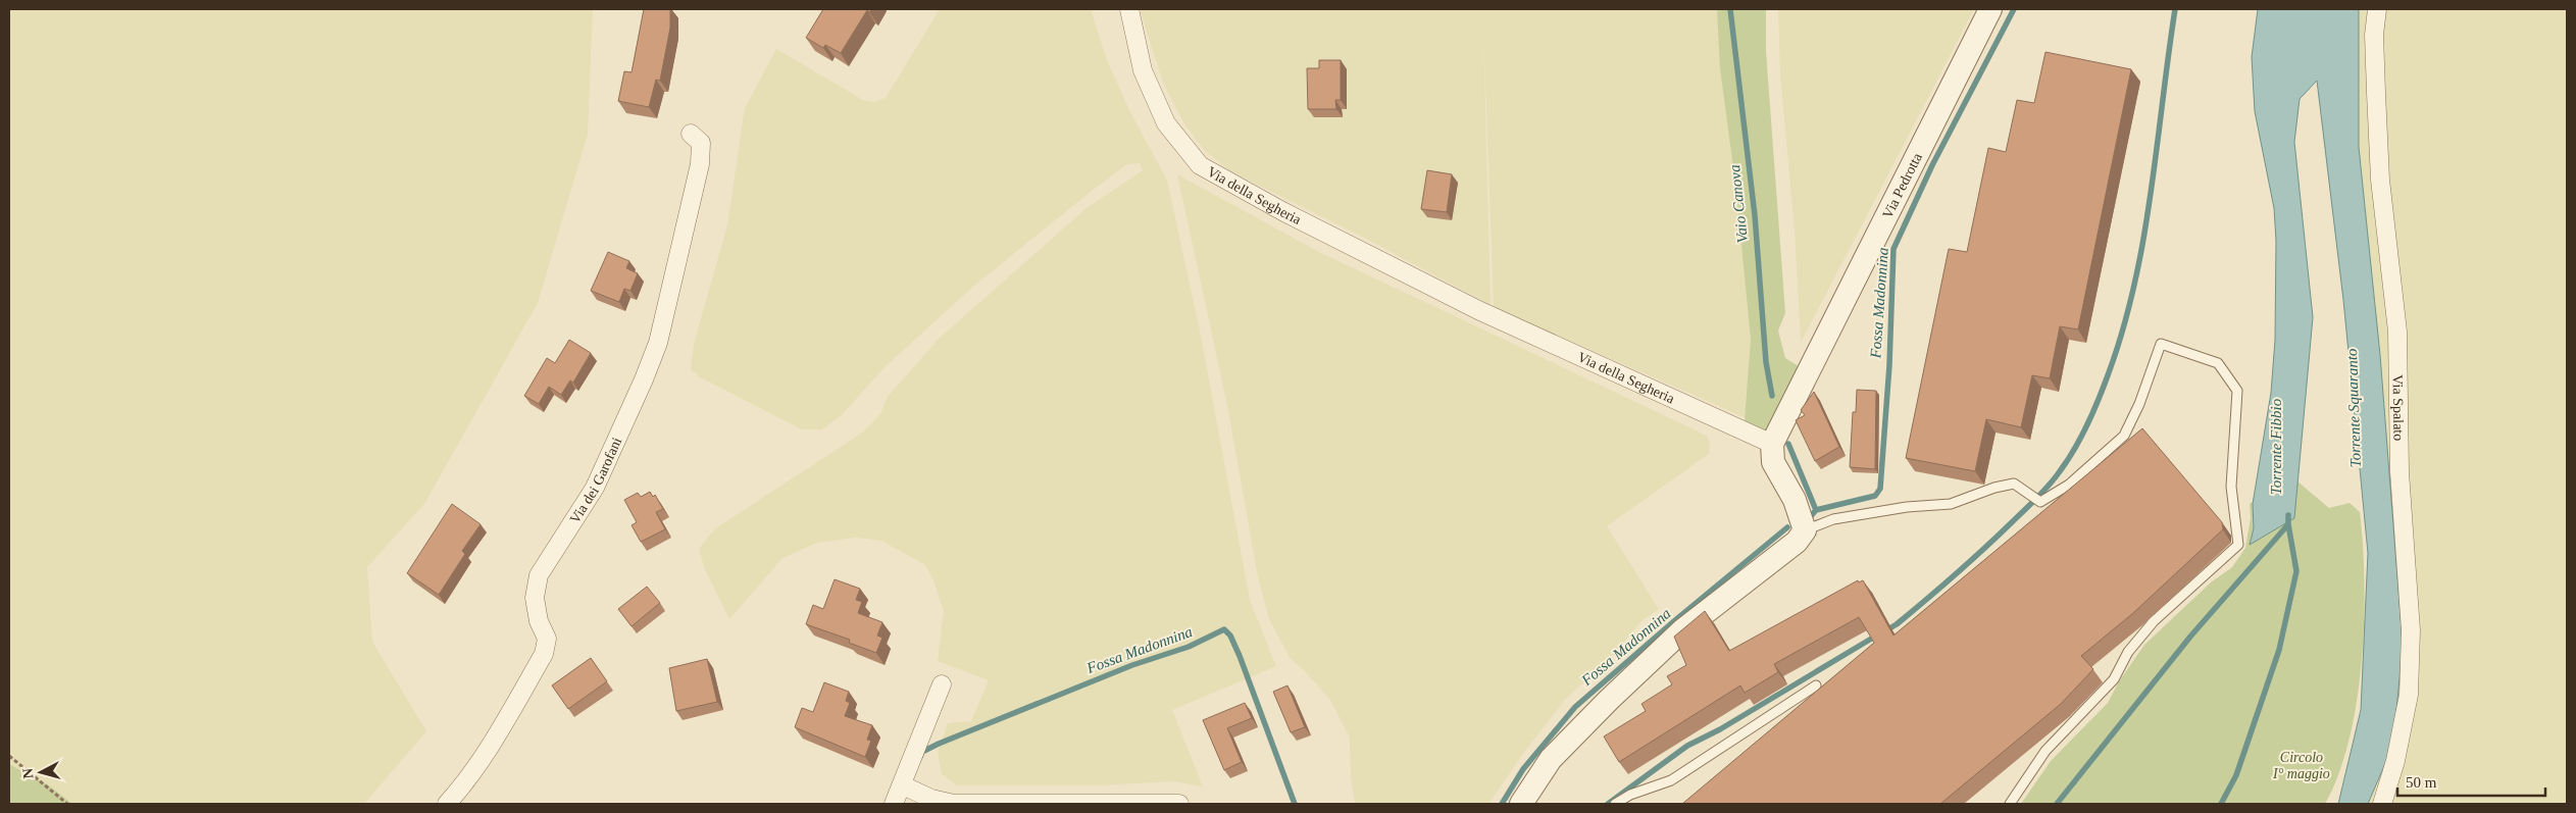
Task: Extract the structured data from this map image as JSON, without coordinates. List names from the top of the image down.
{
  "streets": {
    "street": [
      "Via Pedrotta",
      "Via della Segheria",
      "Via Spalato",
      "Via dei Garofani"
    ]
  },
  "crossings": [
    ["Via Pedrotta", "Via della Segheria"]
  ],
  "water": [
    "Vaio Canova",
    "Fossa Madonnina",
    "Torrente Squaranto",
    "Torrente Fibbio"
  ],
  "parks": ["Circolo I° maggio"],
  "scale_bar": "50 m",
  "north": "left"
}
